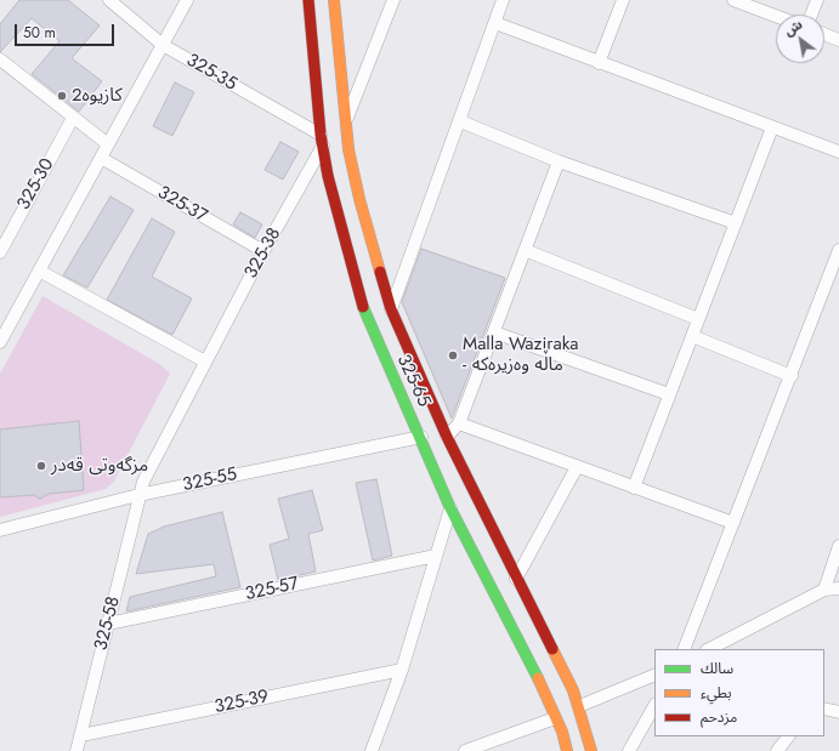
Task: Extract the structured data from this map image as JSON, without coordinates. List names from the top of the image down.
{
  "streets": {
    "street": [
      "325-35",
      "325-30",
      "325-37",
      "325-38",
      "325-65",
      "325-55",
      "325-57",
      "325-58",
      "325-39"
    ]
  },
  "crossings": [
    ["325-35", "325-38"],
    ["325-35", "325-65"],
    ["325-37", "325-38"],
    ["325-38", "325-65"],
    ["325-38", "325-55"],
    ["325-38", "325-58"],
    ["325-65", "325-55"],
    ["325-55", "325-58"],
    ["325-57", "325-58"],
    ["325-58", "325-39"]
  ],
  "places": ["كازيوه2", "Malla Waziraka - ماڵە وەزیرەکە", "مزگەوتی قەدر"],
  "legend": ["سالك", "بطيء", "مزدحم"],
  "scale_bar": "50 m",
  "north": "top left"
}
